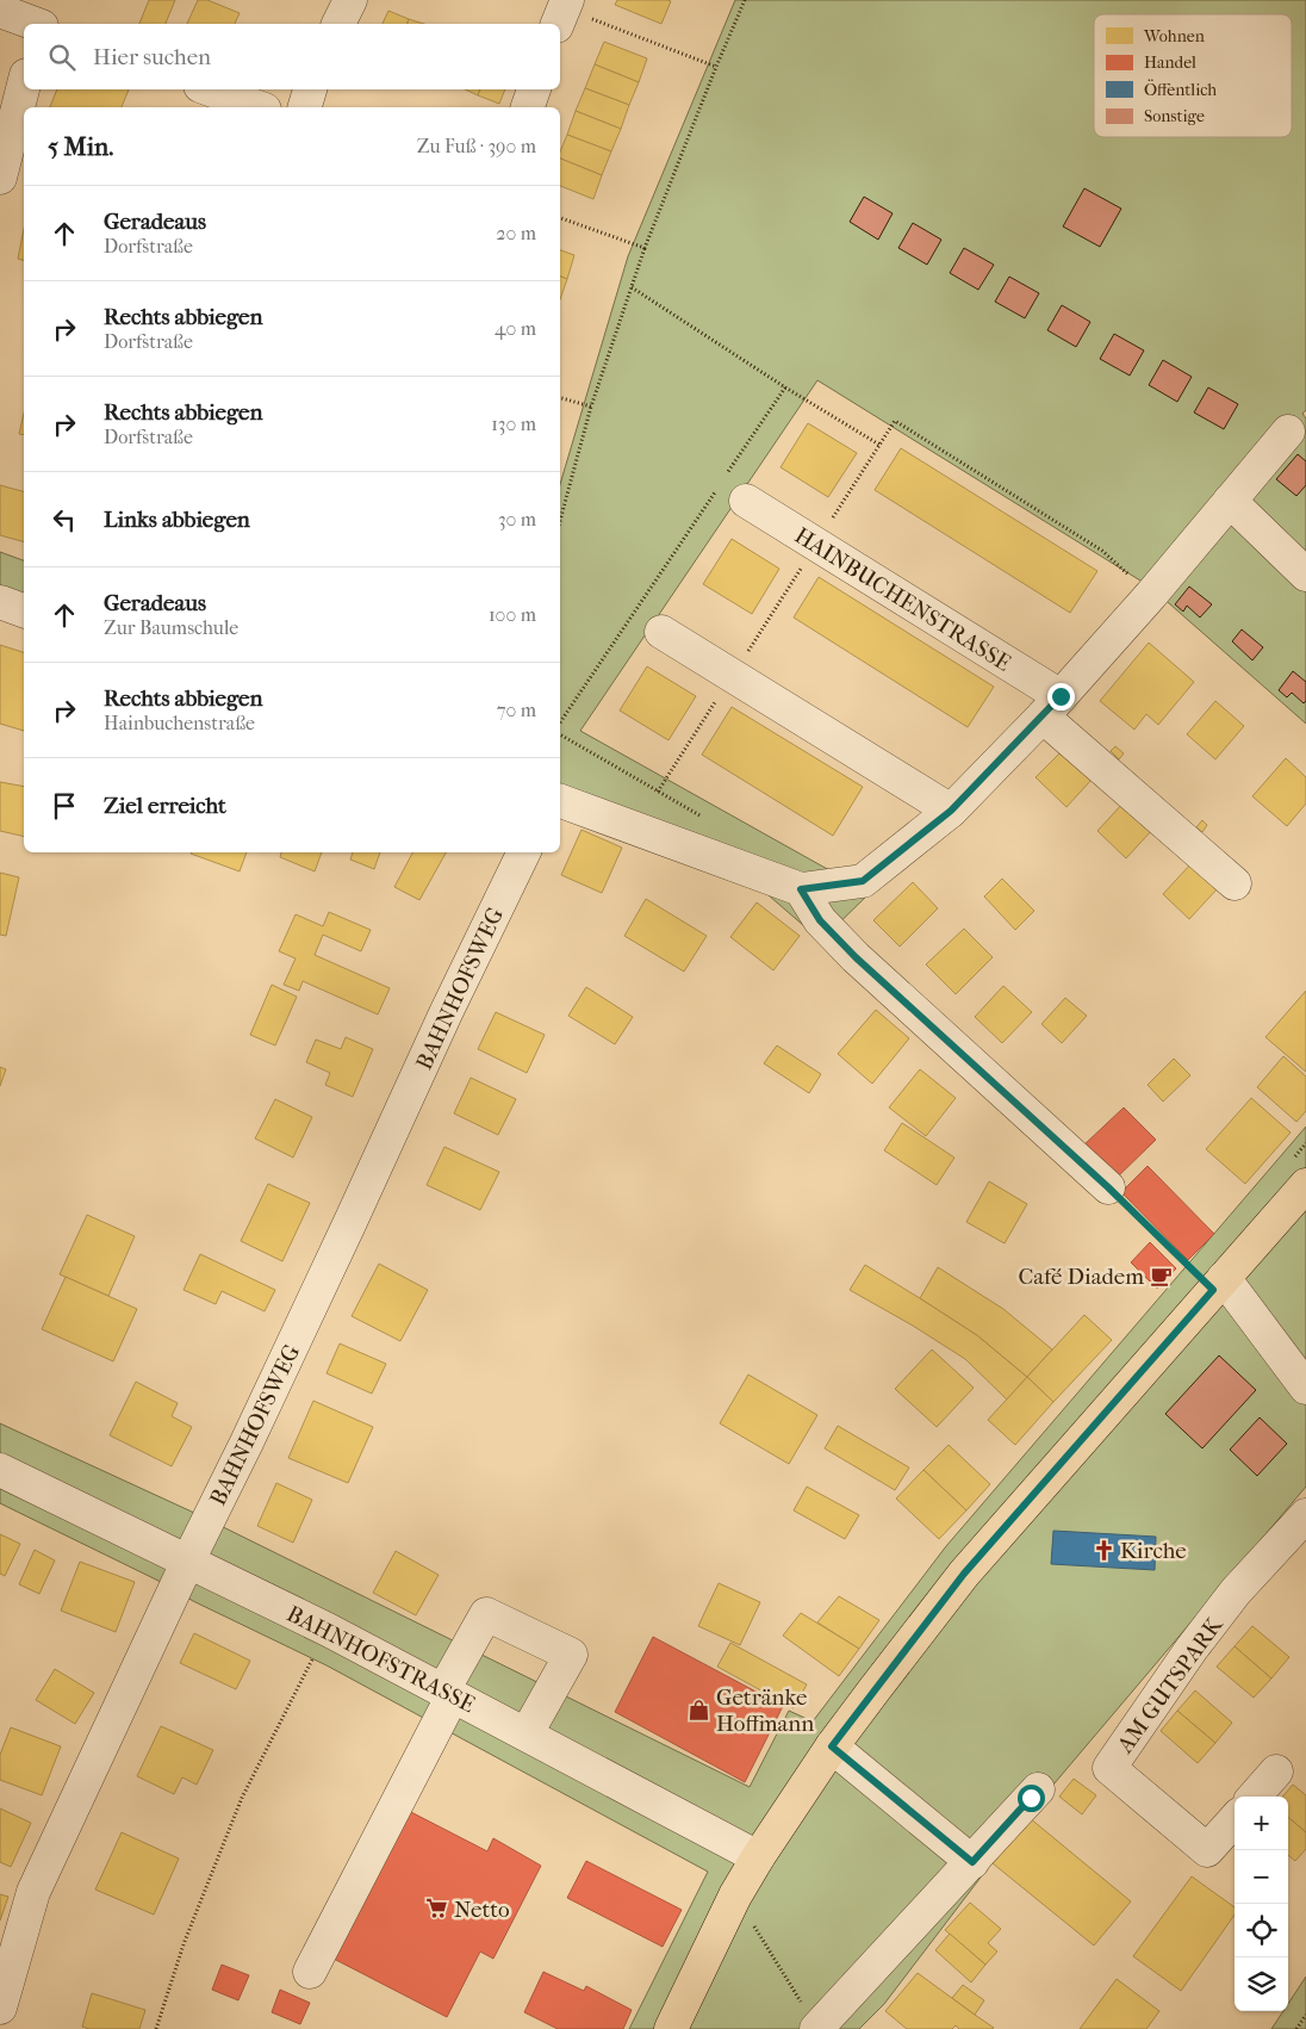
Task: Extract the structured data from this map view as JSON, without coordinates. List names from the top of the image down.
{
  "streets": {
    "street": [
      "HAINBUCHENSTRASSE",
      "BAHNHOFSWEG",
      "BAHNHOFSTRASSE",
      "AM GUTSPARK"
    ]
  },
  "crossings": [
    ["BAHNHOFSWEG", "BAHNHOFSTRASSE"]
  ],
  "places": {
    "cafe": ["Café Diadem"],
    "church": ["Kirche"],
    "shop": ["Getränke Hoffmann"],
    "supermarket": ["Netto"]
  },
  "legend": [
    "Wohnen",
    "Handel",
    "Öffentlich",
    "Sonstige"
  ],
  "page": {
    "search": "Hier suchen",
    "heading": ["5 Min.", "Zu Fuß · 390 m"],
    "list": [
      ["Geradeaus", "Dorfstraße", "20 m"],
      ["Rechts abbiegen", "Dorfstraße", "40 m"],
      ["Rechts abbiegen", "Dorfstraße", "130 m"],
      ["Links abbiegen", "30 m"],
      ["Geradeaus", "Zur Baumschule", "100 m"],
      ["Rechts abbiegen", "Hainbuchenstraße", "70 m"],
      "Ziel erreicht"
    ],
    "map_buttons": ["+", "−"]
  }
}
